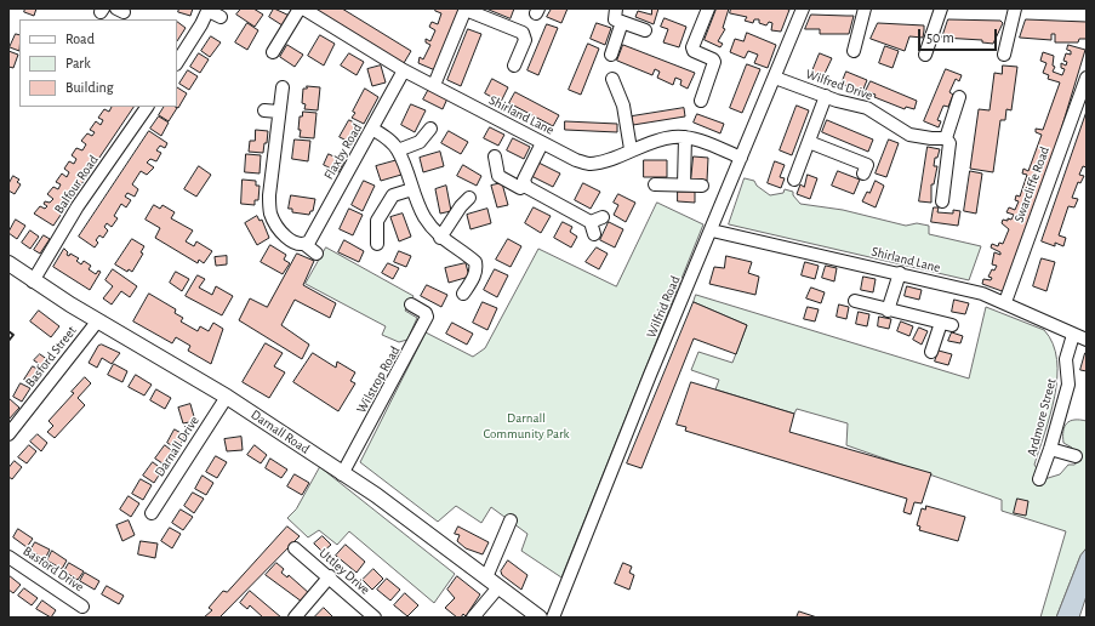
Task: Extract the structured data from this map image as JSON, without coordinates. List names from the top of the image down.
{
  "streets": {
    "main road": ["Darnall Road"],
    "street": [
      "Wilfred Drive",
      "Shirland Lane",
      "Flaxby Road",
      "Balfour Road",
      "Swarcliffe Road",
      "Wilfrid Road",
      "Basford Street",
      "Wilstrop Road",
      "Ardmore Street",
      "Darnall Drive",
      "Basford Drive",
      "Uttley Drive"
    ]
  },
  "crossings": [
    ["Wilfred Drive", "Wilfrid Road"],
    ["Shirland Lane", "Flaxby Road"],
    ["Shirland Lane", "Swarcliffe Road"],
    ["Shirland Lane", "Wilfrid Road"],
    ["Shirland Lane", "Ardmore Street"],
    ["Balfour Road", "Darnall Road"],
    ["Basford Street", "Darnall Road"],
    ["Wilstrop Road", "Darnall Road"],
    ["Darnall Road", "Darnall Drive"]
  ],
  "parks": ["Darnall Community Park"],
  "legend": ["Road", "Park", "Building"],
  "scale_bar": "50 m"
}
